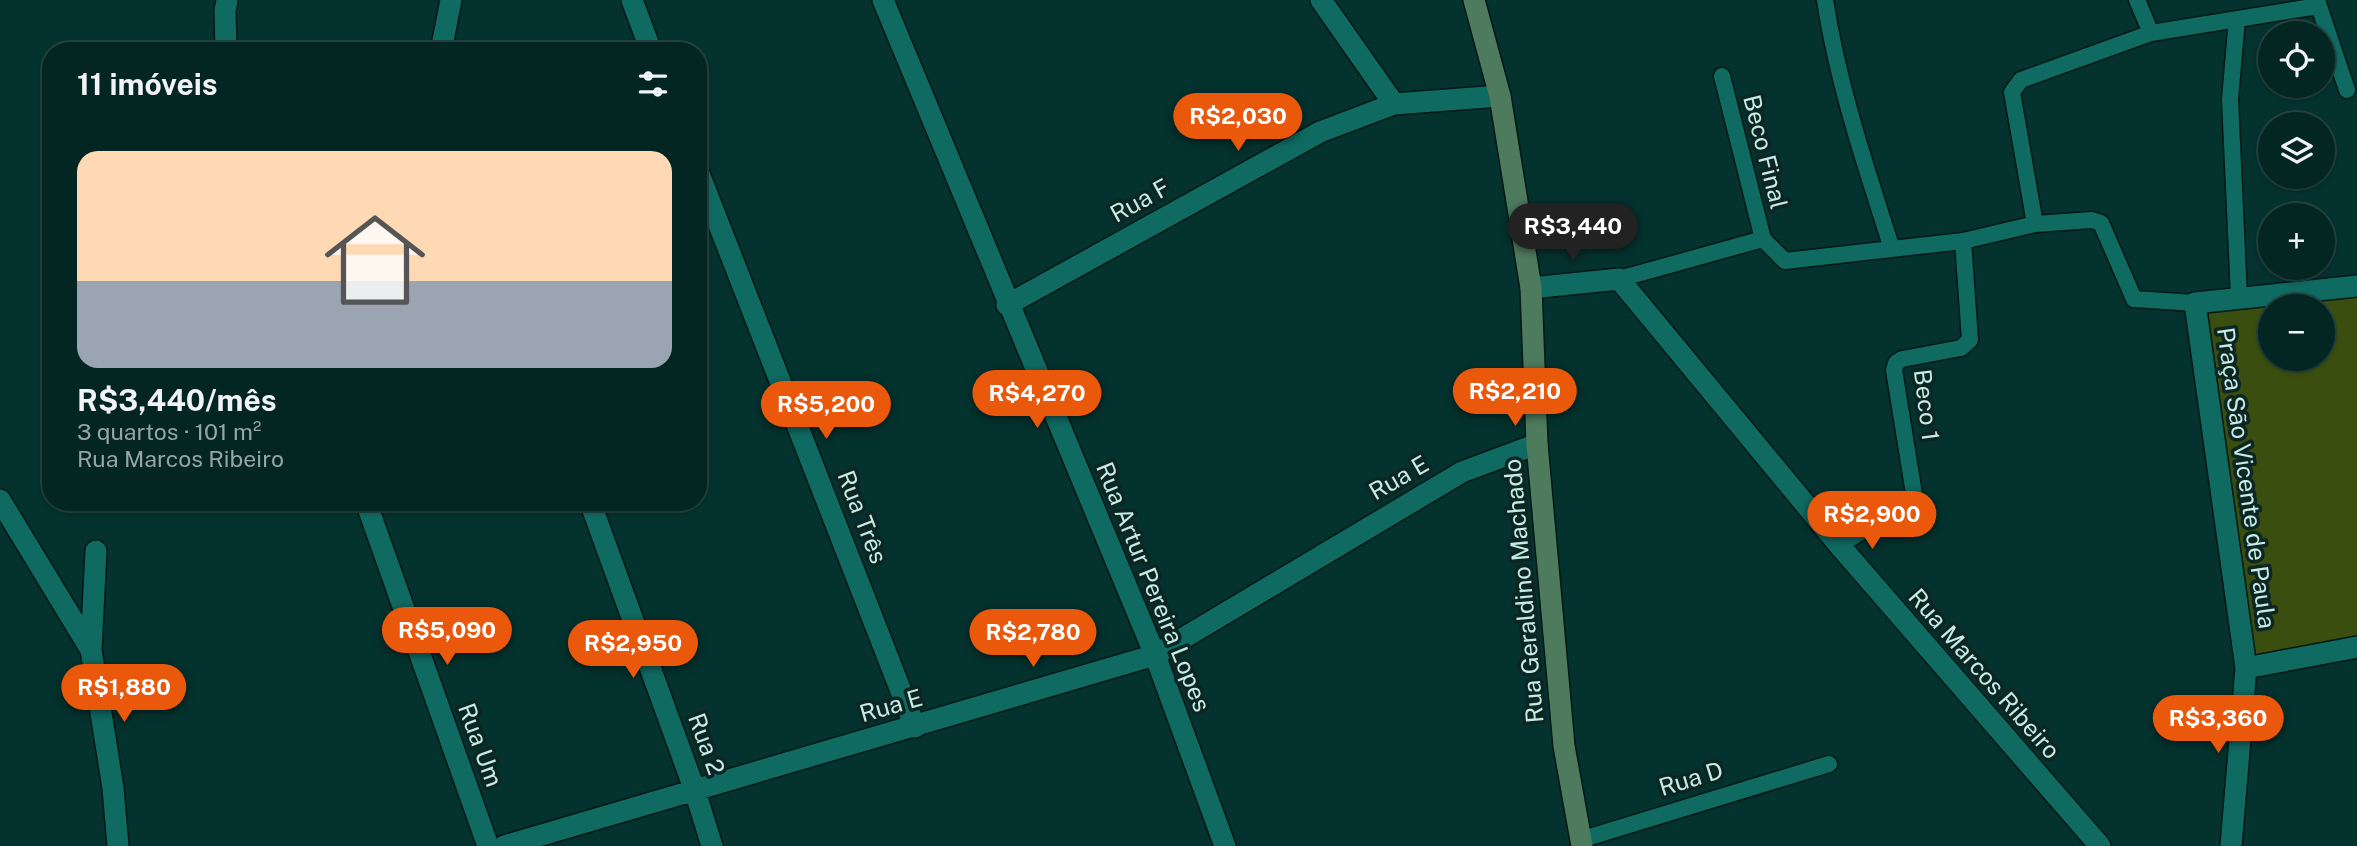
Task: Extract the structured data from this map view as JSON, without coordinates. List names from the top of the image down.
{
  "streets": {
    "street": [
      "Rua F",
      "Rua E",
      "Praça São Vicente de Paula",
      "Rua Três",
      "Rua Artur Pereira Lopes",
      "Rua Geraldino Machado",
      "Rua Marcos Ribeiro",
      "Rua 2",
      "Rua Um"
    ],
    "lane": ["Beco Final", "Beco 1", "Rua D"]
  },
  "crossings": [
    ["Beco Final", "Rua Marcos Ribeiro"],
    ["Rua F", "Rua Artur Pereira Lopes"],
    ["Rua F", "Rua Geraldino Machado"],
    ["Beco 1", "Rua Marcos Ribeiro"],
    ["Rua E", "Rua Três"],
    ["Rua E", "Rua Artur Pereira Lopes"],
    ["Rua E", "Rua Geraldino Machado"],
    ["Rua E", "Rua 2"],
    ["Rua Geraldino Machado", "Rua D"]
  ],
  "page": {
    "map_buttons": ["+", "−"],
    "heading": "11 imóveis",
    "price": [
      "R$2,030",
      "R$3,440",
      "R$2,210",
      "R$4,270",
      "R$5,200",
      "R$2,900",
      "R$5,090",
      "R$2,780",
      "R$2,950",
      "R$1,880",
      "R$3,360"
    ],
    "list": [
      {
        "name": "R$3,440/mês",
        "note": "3 quartos · 101 m² · Rua Marcos Ribeiro"
      }
    ]
  }
}
